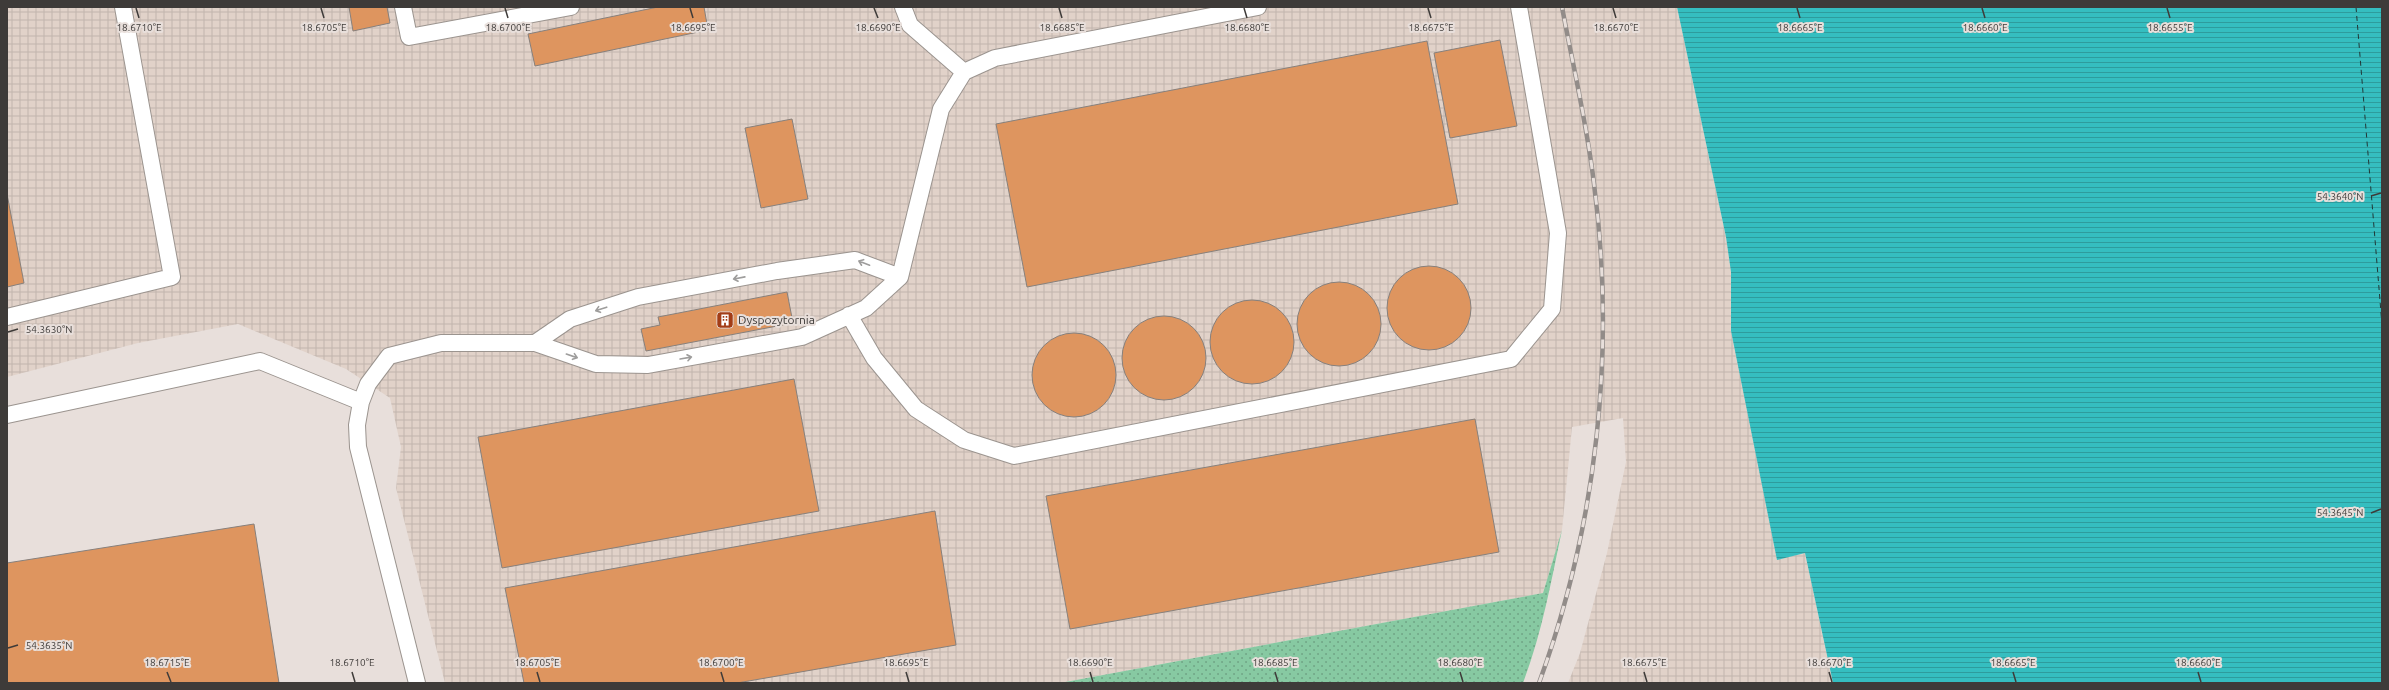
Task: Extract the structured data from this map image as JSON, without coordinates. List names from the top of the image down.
{
  "places": {
    "building": ["Dyspozytornia"]
  },
  "coordinates": [
    "18.6710°E",
    "18.6705°E",
    "18.6700°E",
    "18.6695°E",
    "18.6690°E",
    "18.6685°E",
    "18.6680°E",
    "18.6675°E",
    "18.6670°E",
    "18.6665°E",
    "18.6660°E",
    "18.6655°E",
    "54.3640°N",
    "54.3630°N",
    "54.3645°N",
    "54.3635°N",
    "18.6715°E"
  ]
}
